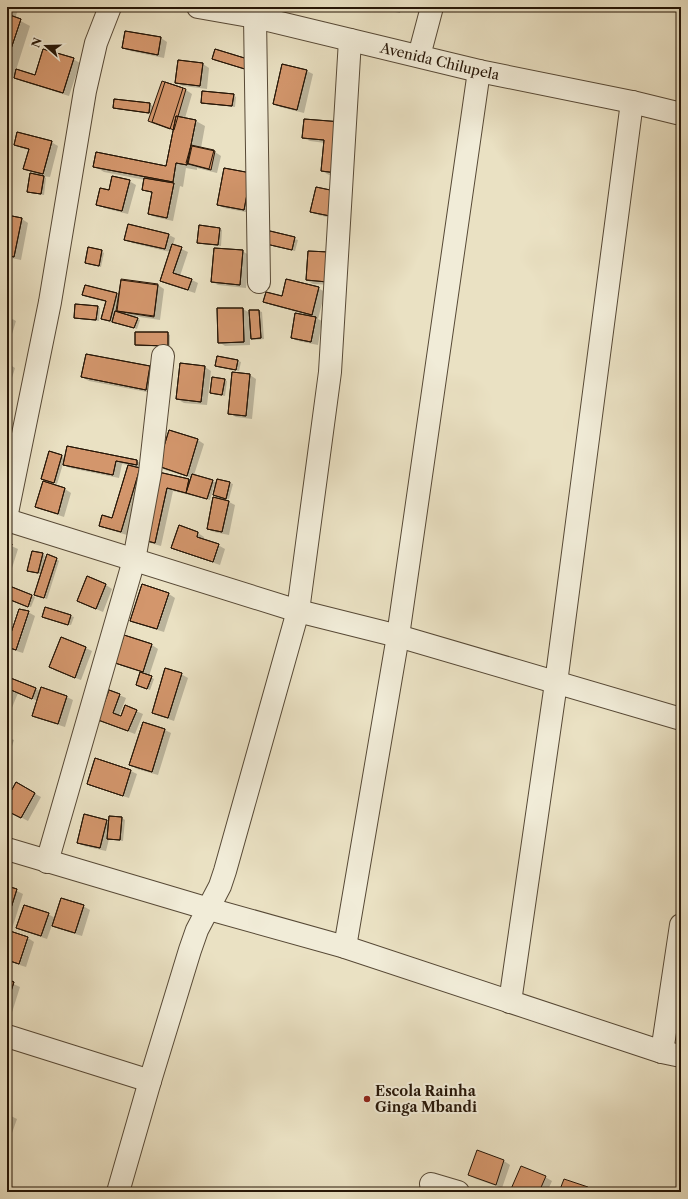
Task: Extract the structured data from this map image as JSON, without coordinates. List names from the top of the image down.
{
  "streets": {
    "street": ["Avenida Chilupela"]
  },
  "places": ["Escola Rainha Ginga Mbandi"],
  "north": "left"
}
